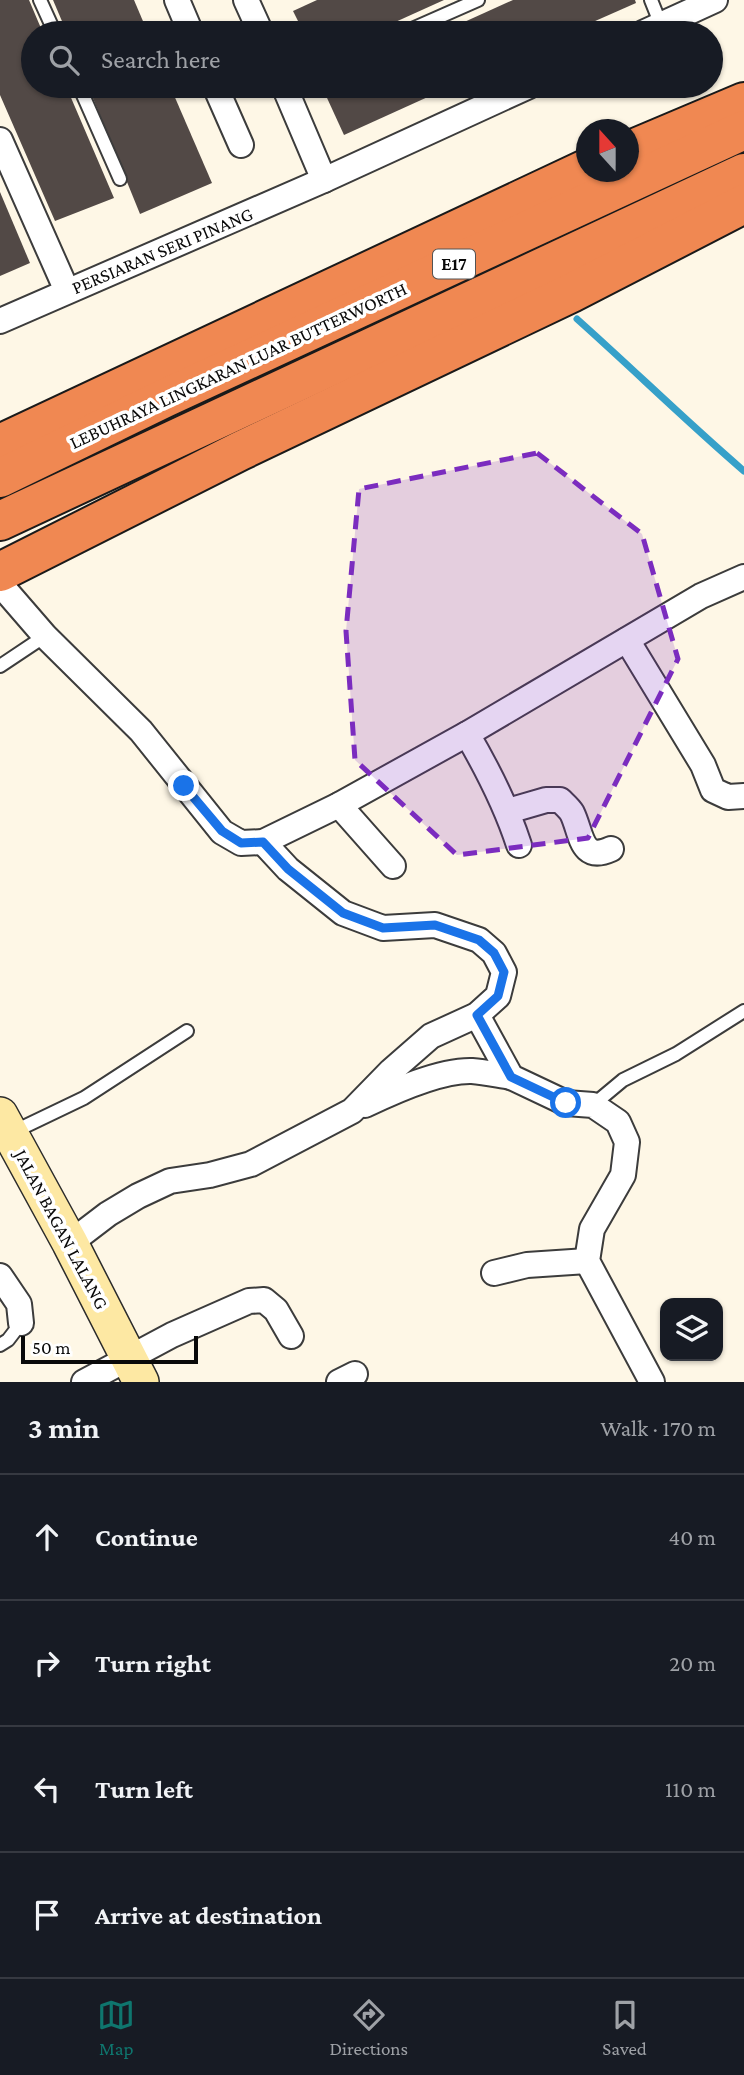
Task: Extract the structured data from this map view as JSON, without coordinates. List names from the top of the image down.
{
  "streets": {
    "highway": ["E17", "LEBUHRAYA LINGKARAN LUAR BUTTERWORTH"],
    "main road": ["JALAN BAGAN LALANG"],
    "street": ["PERSIARAN SERI PINANG"]
  },
  "scale_bar": "50 m",
  "north": "top",
  "page": {
    "search": "Search here",
    "scale": "50 m",
    "heading": ["3 min", "Walk · 170 m"],
    "list": [
      ["Continue", "40 m"],
      ["Turn right", "20 m"],
      ["Turn left", "110 m"],
      "Arrive at destination"
    ],
    "nav": ["Map", "Directions", "Saved"]
  }
}
